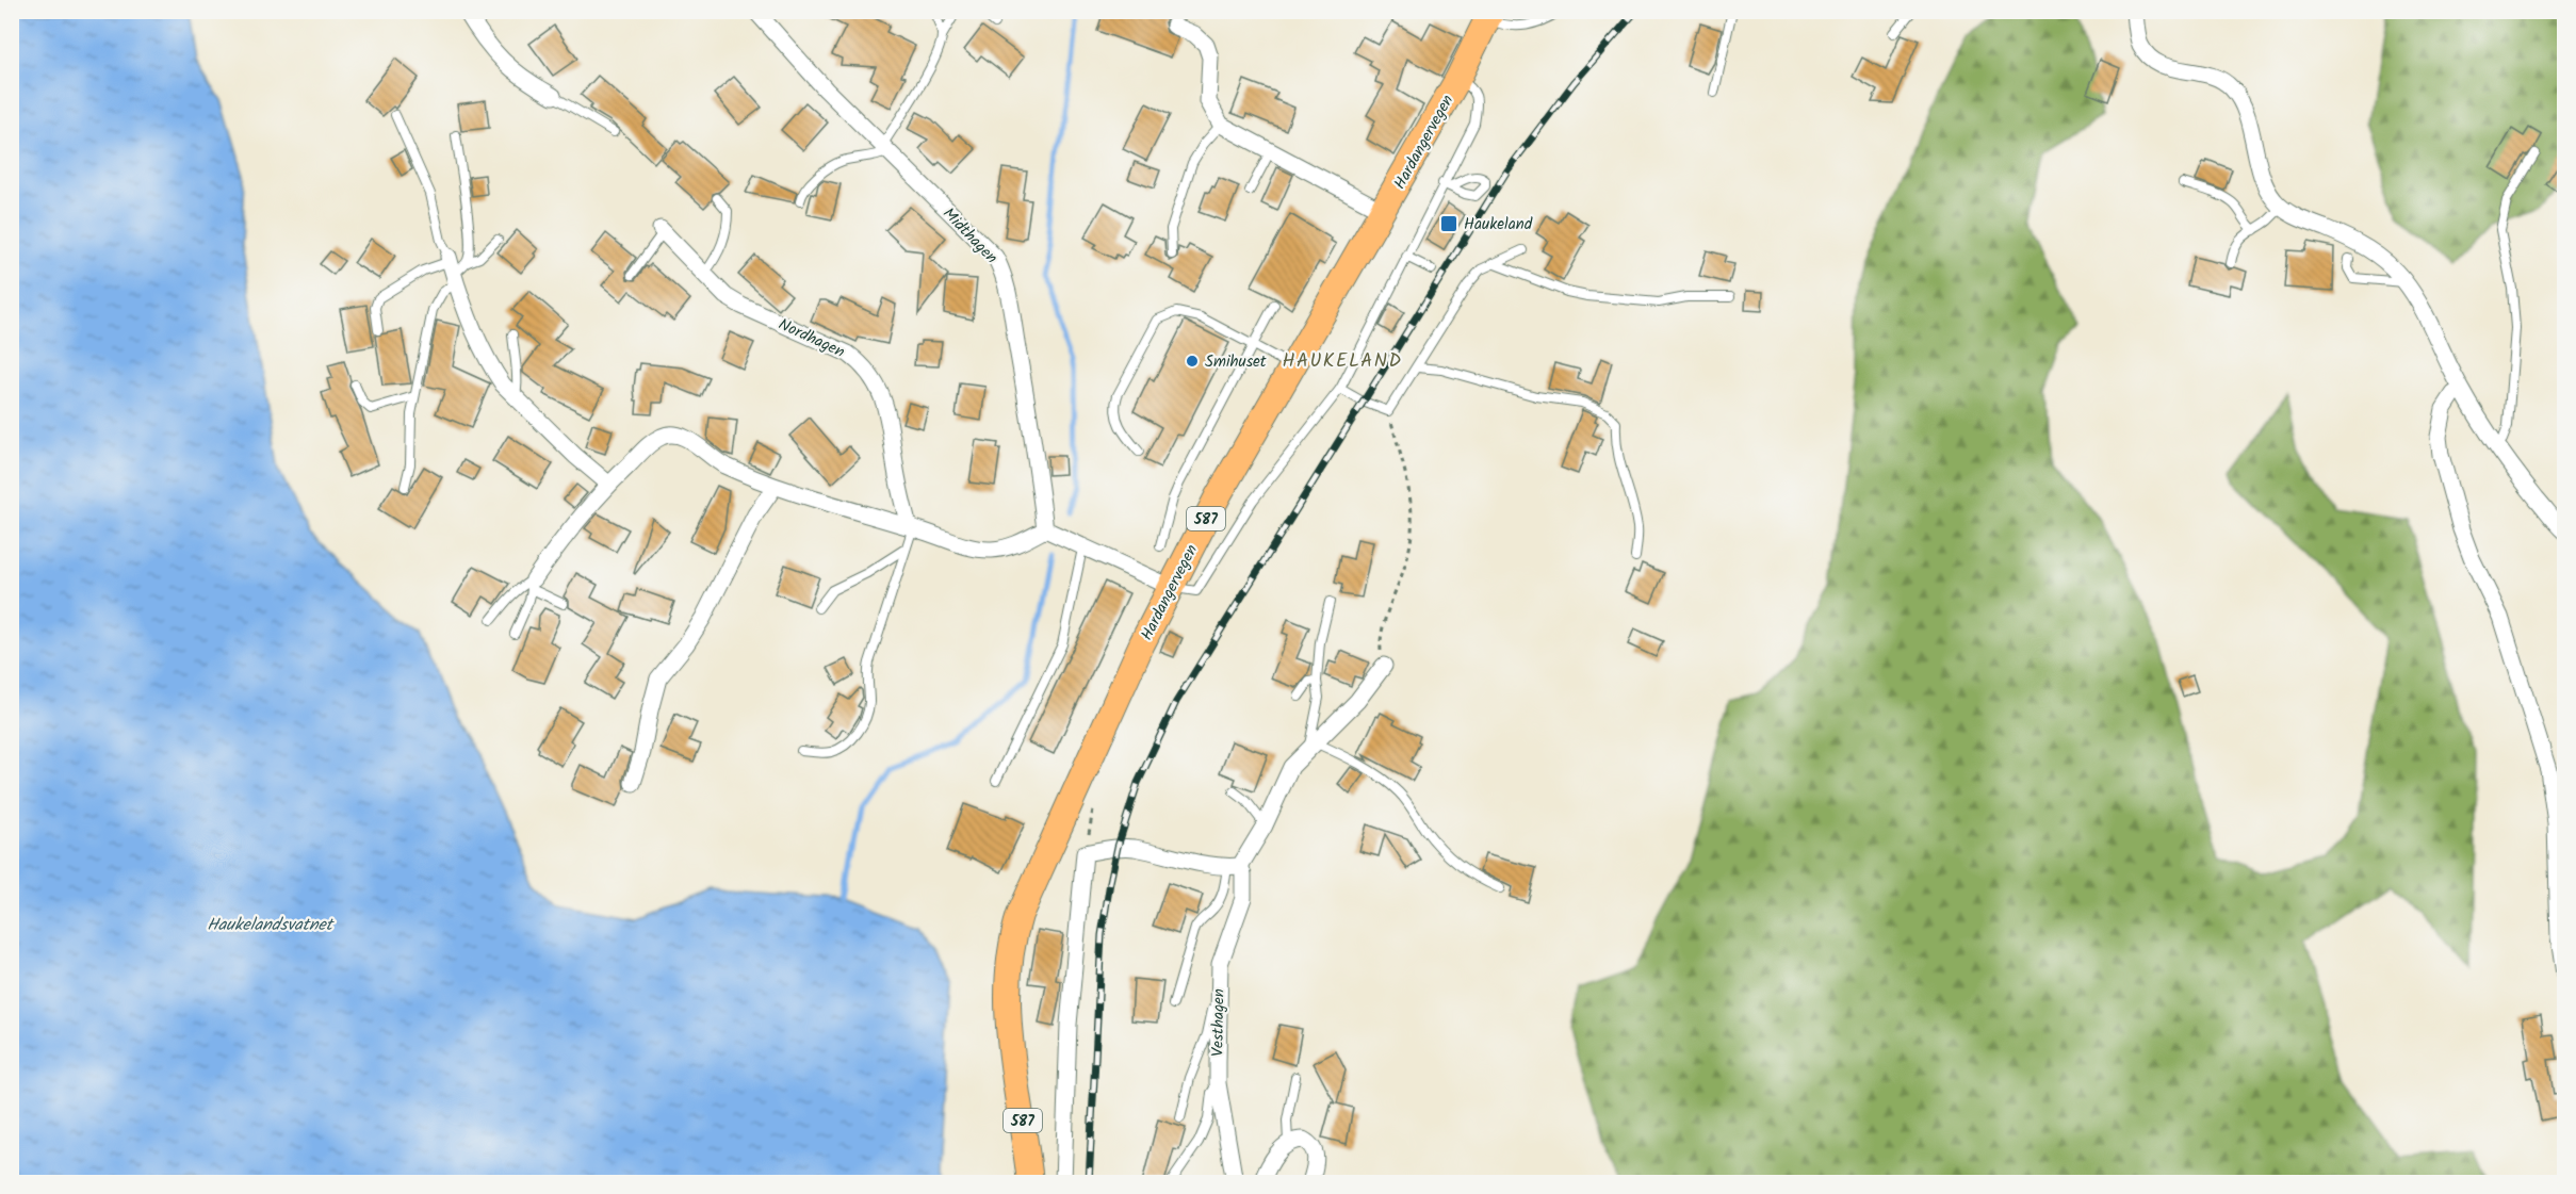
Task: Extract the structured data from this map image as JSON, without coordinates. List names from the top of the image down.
{
  "streets": {
    "main road": ["Hardangervegen", "587"],
    "street": ["Midthagen", "Nordhagen", "Vesthagen"]
  },
  "districts": ["HAUKELAND"],
  "water": ["Haukelandsvatnet"],
  "places": {
    "transit": ["Haukeland"],
    "other": ["Smihuset"]
  }
}
